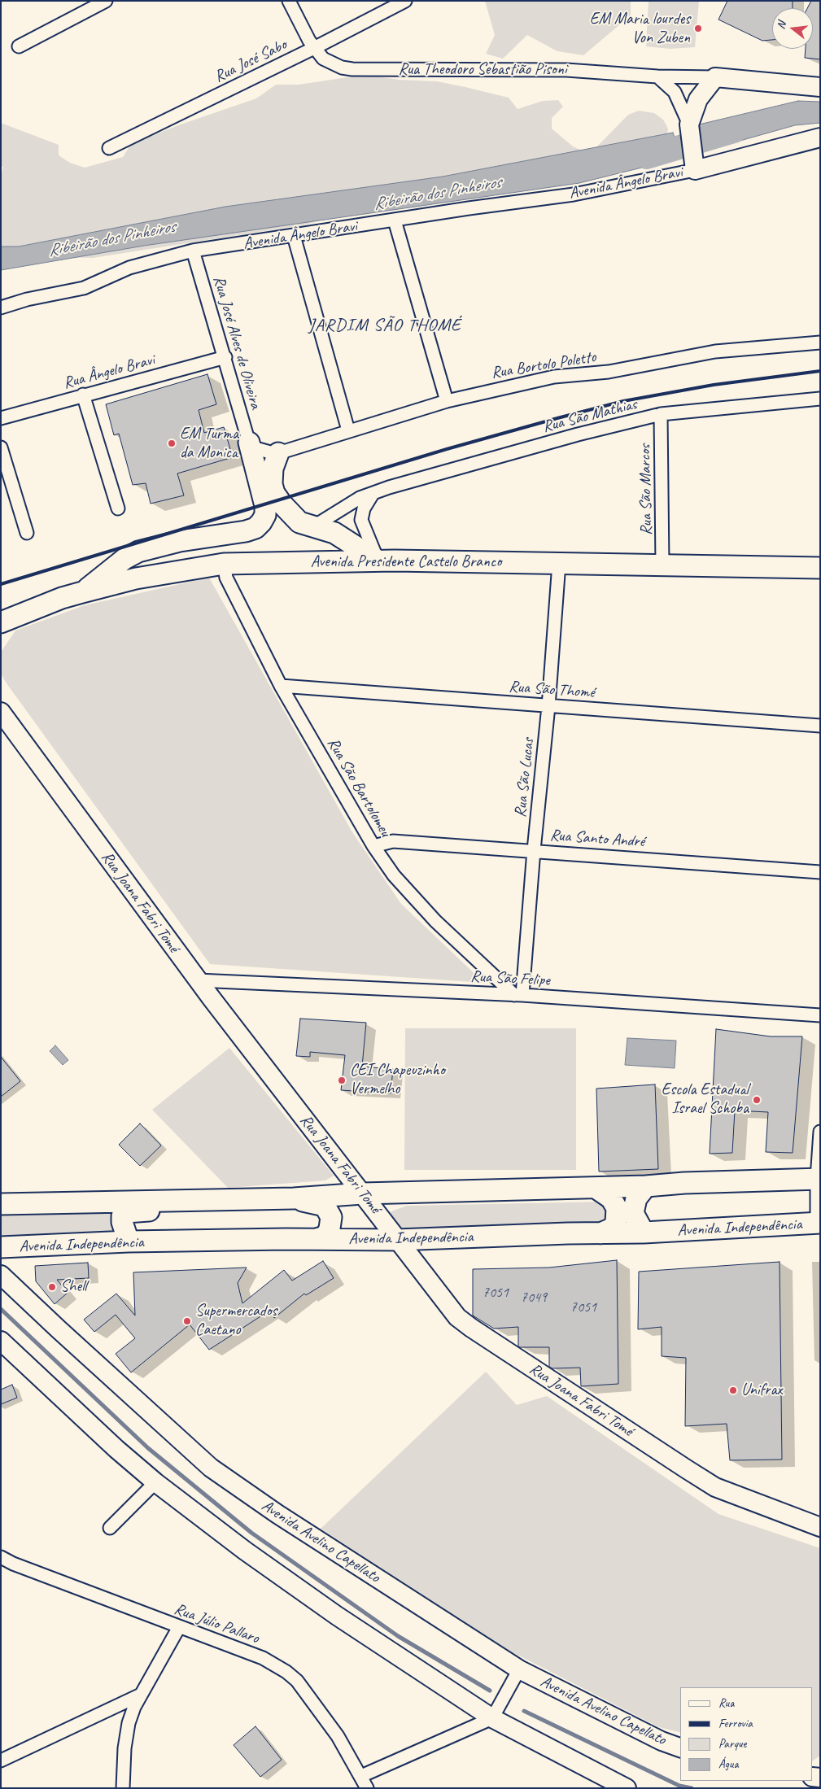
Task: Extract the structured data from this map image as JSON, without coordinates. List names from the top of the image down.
{
  "streets": {
    "main road": ["Avenida Presidente Castelo Branco", "Avenida Independência"],
    "street": [
      "Rua José Sabo",
      "Rua Theodoro Sebastião Pisoni",
      "Avenida Ângelo Bravi",
      "Rua José Alves de Oliveira",
      "Rua Bortolo Poletto",
      "Rua Ângelo Bravi",
      "Rua São Mathias",
      "Rua São Marcos",
      "Rua São Thomé",
      "Rua São Lucas",
      "Rua São Bartolomeu",
      "Rua Santo André",
      "Rua Joana Fabri Tomé",
      "Rua São Felipe",
      "Avenida Avelino Capellato",
      "Rua Júlio Pallaro"
    ]
  },
  "crossings": [
    ["Rua José Sabo", "Rua Theodoro Sebastião Pisoni"],
    ["Avenida Ângelo Bravi", "Rua José Alves de Oliveira"],
    ["Rua José Alves de Oliveira", "Rua Ângelo Bravi"],
    ["Rua São Mathias", "Rua São Marcos"],
    ["Rua São Marcos", "Avenida Presidente Castelo Branco"],
    ["Avenida Presidente Castelo Branco", "Rua São Lucas"],
    ["Avenida Presidente Castelo Branco", "Rua São Bartolomeu"],
    ["Rua São Thomé", "Rua São Lucas"],
    ["Rua São Thomé", "Rua São Bartolomeu"],
    ["Rua São Lucas", "Rua São Bartolomeu"],
    ["Rua São Lucas", "Rua Santo André"],
    ["Rua São Lucas", "Rua São Felipe"],
    ["Rua São Bartolomeu", "Rua Santo André"],
    ["Rua São Bartolomeu", "Rua São Felipe"],
    ["Rua Joana Fabri Tomé", "Rua São Felipe"],
    ["Rua Joana Fabri Tomé", "Avenida Independência"]
  ],
  "districts": ["JARDIM SÃO THOMÉ"],
  "water": ["Ribeirão dos Pinheiros"],
  "places": [
    "EM Maria lourdes Von Zuben",
    "EM Turma da Monica",
    "CEI Chapeuzinho Vermelho",
    "Escola Estadual Israel Schoba",
    "Shell",
    "Supermercados Caetano",
    "Unifrax"
  ],
  "house_numbers": ["7051", "7049", "7051"],
  "legend": [
    "Rua",
    "Ferrovia",
    "Parque",
    "Água"
  ],
  "north": "left"
}
